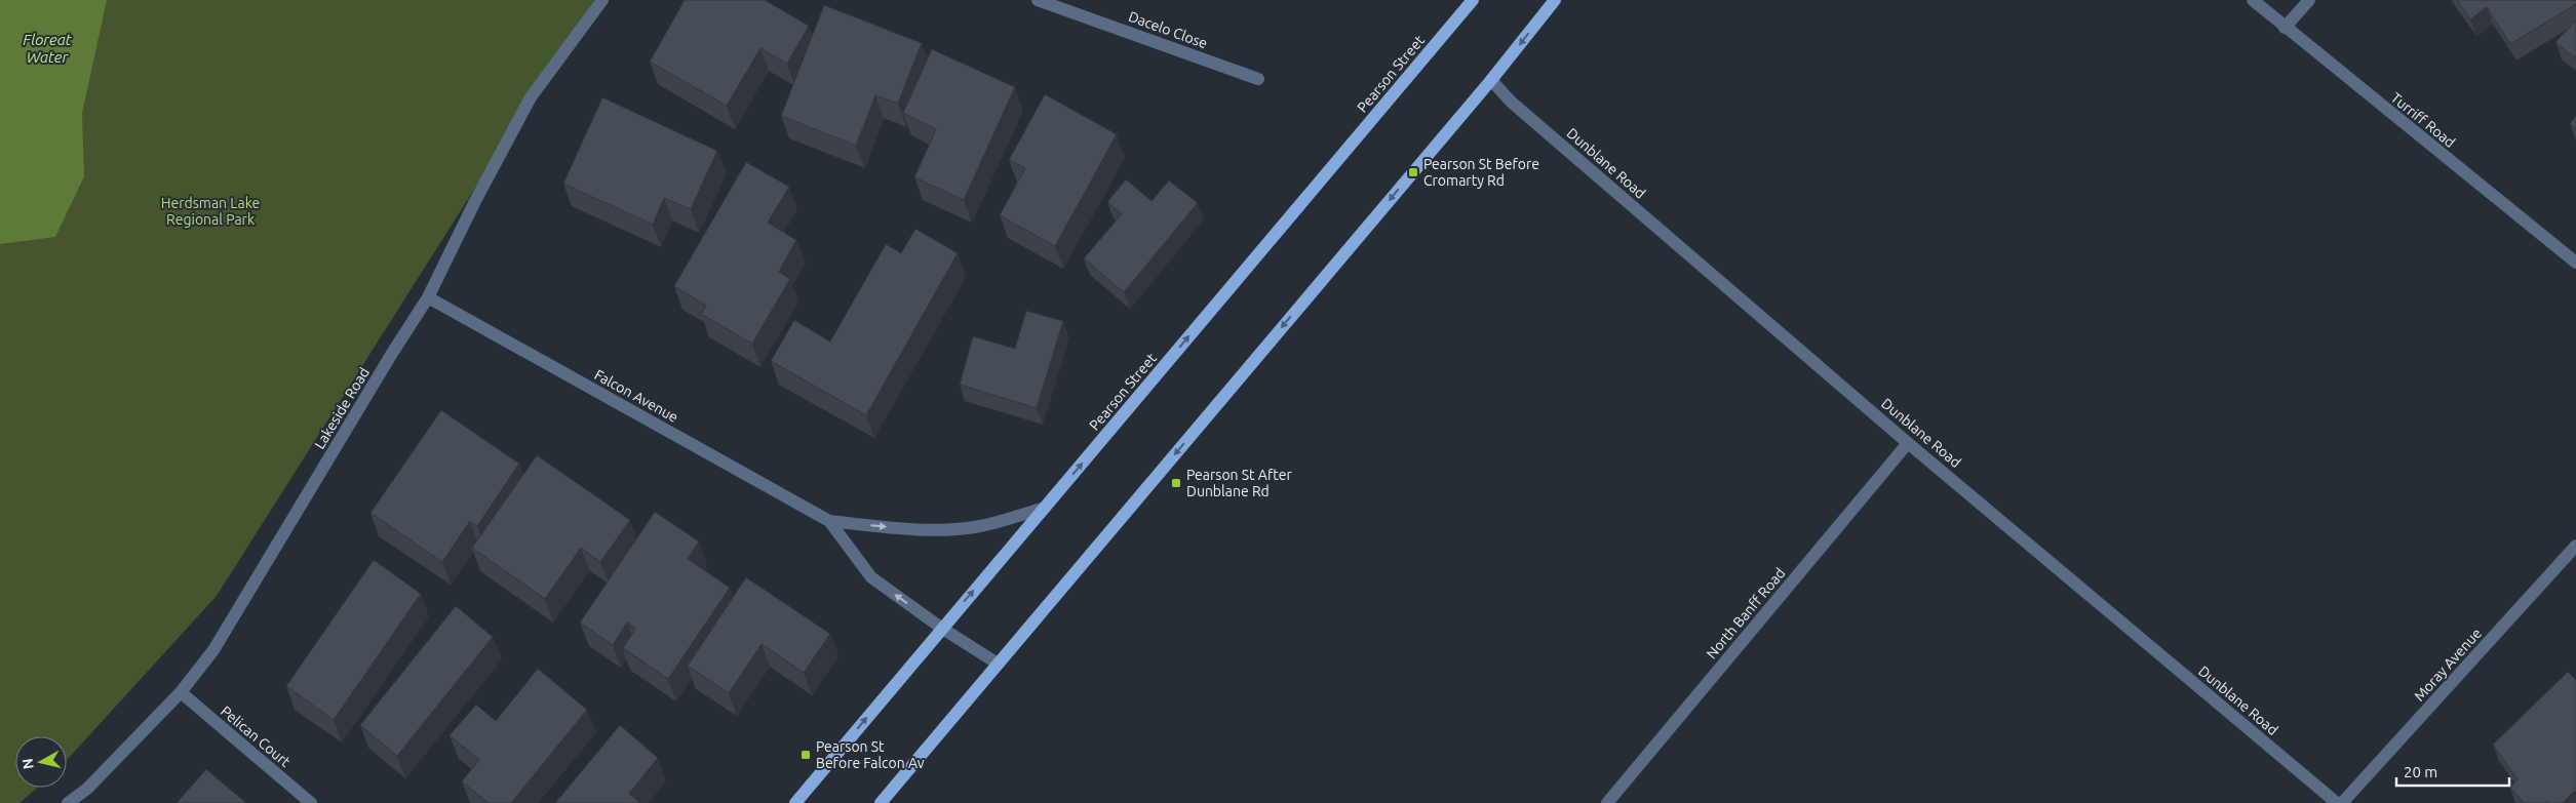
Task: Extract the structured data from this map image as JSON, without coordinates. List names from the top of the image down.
{
  "streets": {
    "main road": ["Pearson Street"],
    "street": [
      "Dacelo Close",
      "Turriff Road",
      "Dunblane Road",
      "Falcon Avenue",
      "Lakeside Road",
      "North Banff Road",
      "Moray Avenue",
      "Pelican Court"
    ]
  },
  "crossings": [
    ["Pearson Street", "Falcon Avenue"],
    ["Dunblane Road", "North Banff Road"],
    ["Falcon Avenue", "Lakeside Road"],
    ["Lakeside Road", "Pelican Court"]
  ],
  "water": ["Floreat Water"],
  "parks": ["Herdsman Lake Regional Park"],
  "places": {
    "transit": ["Pearson St Before Cromarty Rd", "Pearson St After Dunblane Rd", "Pearson St Before Falcon Av"]
  },
  "scale_bar": "20 m",
  "north": "left"
}
